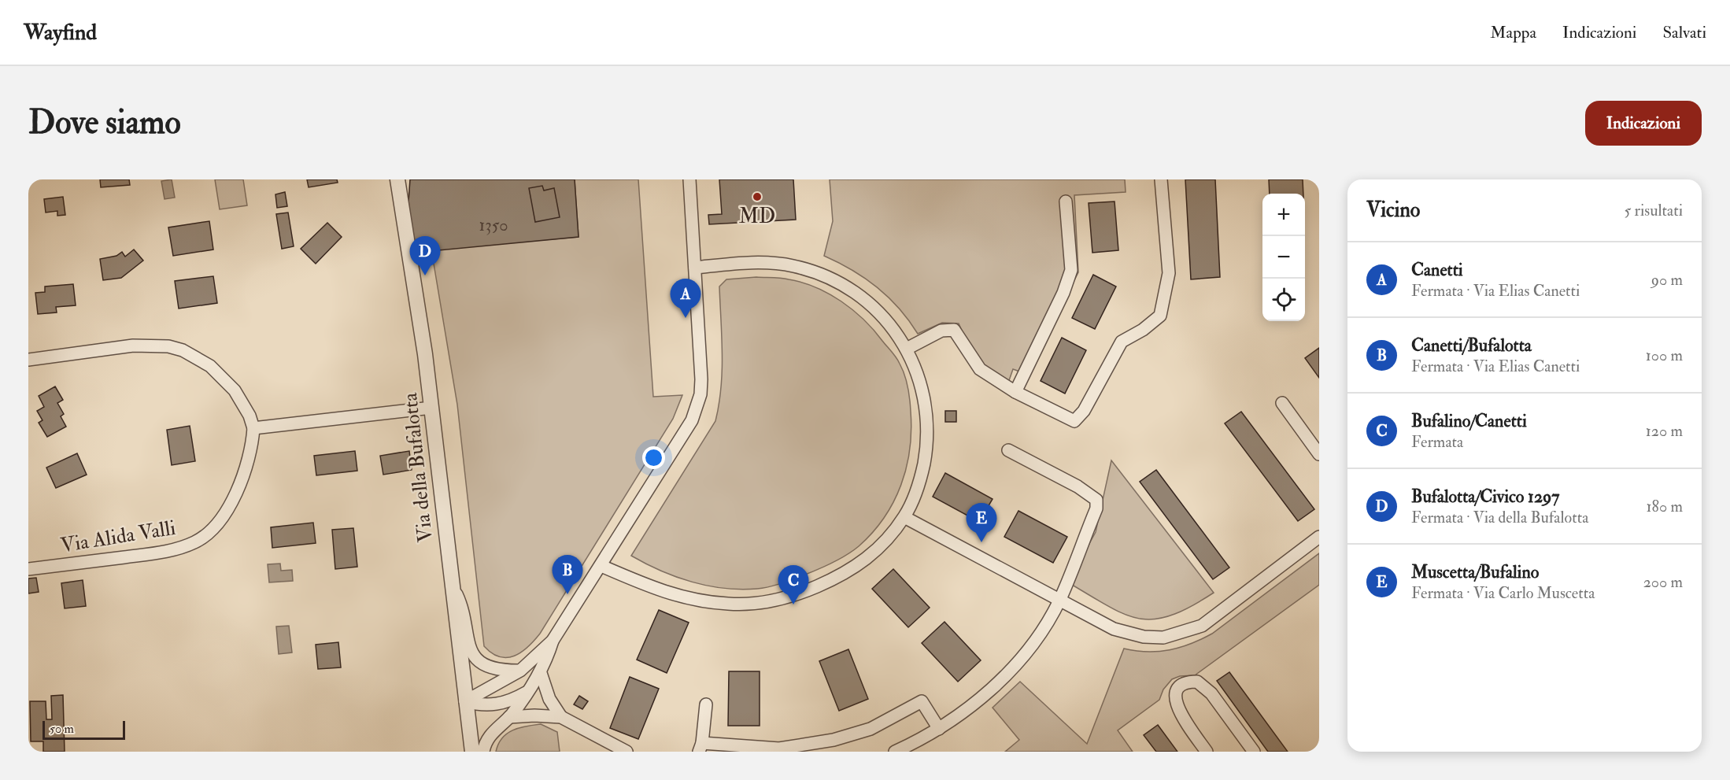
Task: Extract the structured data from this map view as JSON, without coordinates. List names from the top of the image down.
{
  "streets": {
    "street": ["Via della Bufalotta", "Via Alida Valli"]
  },
  "places": ["MD"],
  "house_numbers": ["1350"],
  "scale_bar": "50 m",
  "page": {
    "header": "Wayfind",
    "nav": ["Mappa", "Indicazioni", "Salvati"],
    "buttons": "Indicazioni",
    "title": "Dove siamo",
    "heading": ["Vicino", "5 risultati"],
    "map_buttons": ["+", "−"],
    "pins": [
      "D",
      "A",
      "E",
      "B",
      "C"
    ],
    "list": [
      {
        "mark": "A",
        "name": "Canetti",
        "note": "Fermata · Via Elias Canetti",
        "value": "90 m"
      },
      {
        "mark": "B",
        "name": "Canetti/Bufalotta",
        "note": "Fermata · Via Elias Canetti",
        "value": "100 m"
      },
      {
        "mark": "C",
        "name": "Bufalino/Canetti",
        "note": "Fermata",
        "value": "120 m"
      },
      {
        "mark": "D",
        "name": "Bufalotta/Civico 1297",
        "note": "Fermata · Via della Bufalotta",
        "value": "180 m"
      },
      {
        "mark": "E",
        "name": "Muscetta/Bufalino",
        "note": "Fermata · Via Carlo Muscetta",
        "value": "200 m"
      }
    ],
    "scale": "50 m"
  }
}
